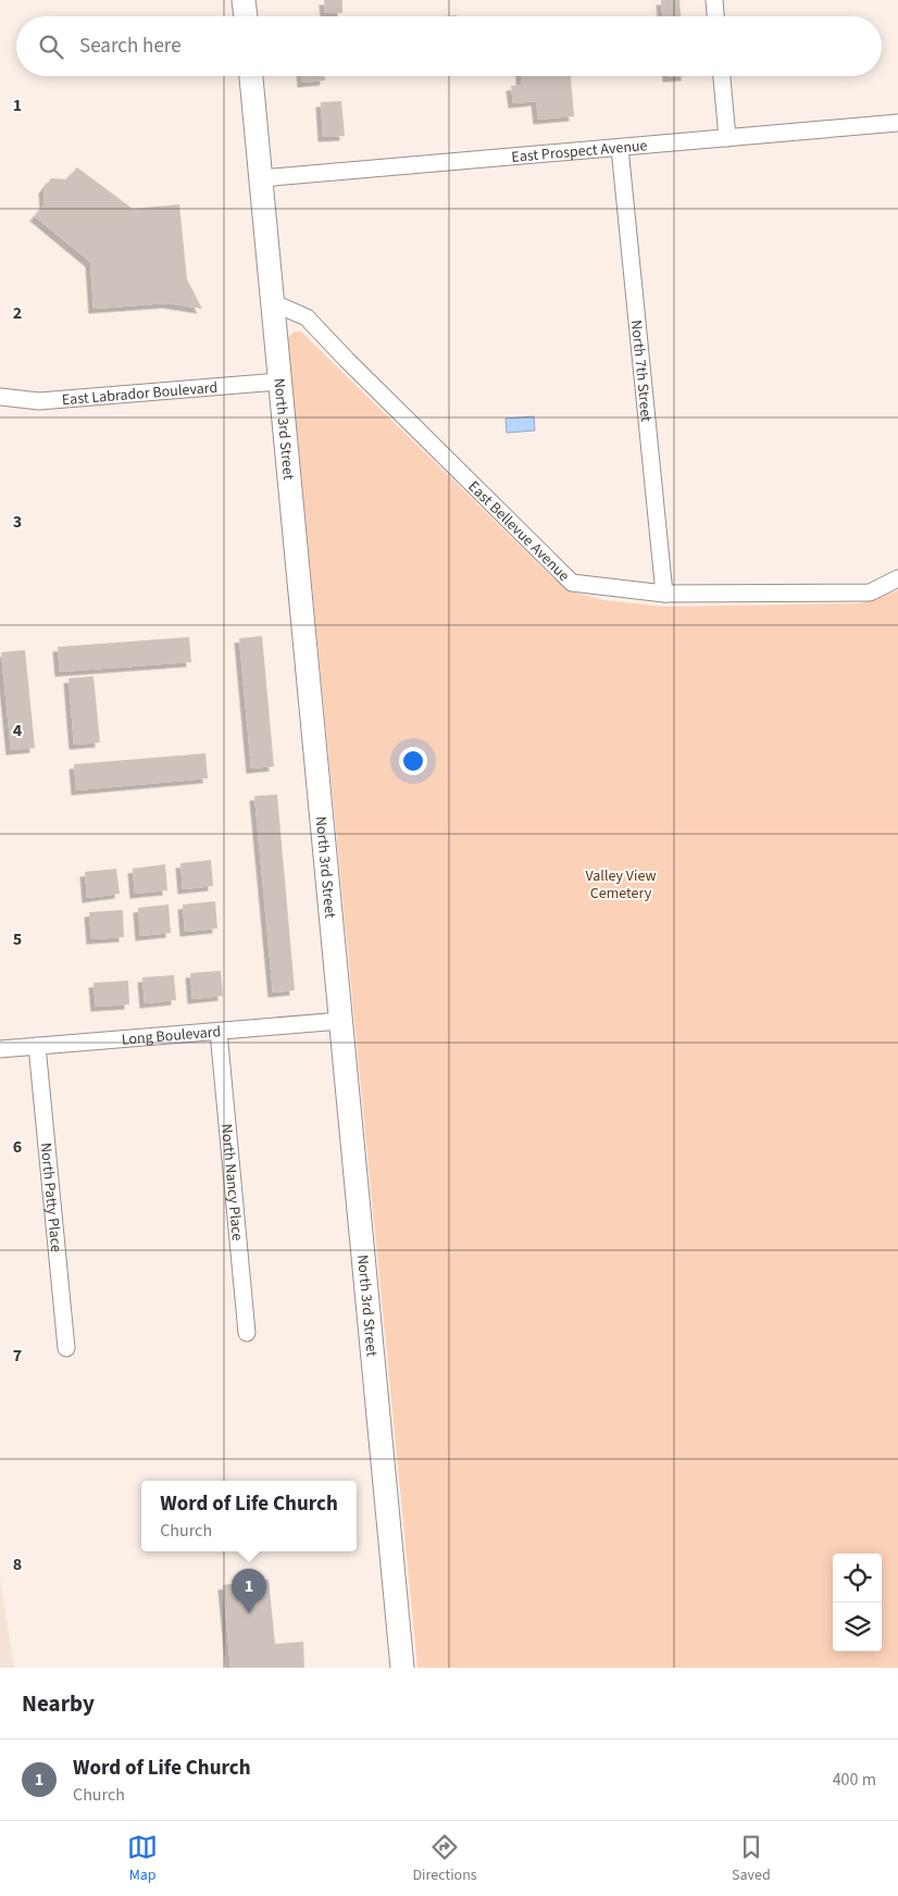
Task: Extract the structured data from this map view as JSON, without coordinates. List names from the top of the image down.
{
  "streets": {
    "main road": ["North 3rd Street"],
    "street": [
      "East Prospect Avenue",
      "North 7th Street",
      "East Labrador Boulevard",
      "East Bellevue Avenue",
      "Long Boulevard",
      "North Nancy Place",
      "North Patty Place"
    ]
  },
  "crossings": [
    ["East Prospect Avenue", "North 7th Street"],
    ["East Prospect Avenue", "North 3rd Street"],
    ["North 7th Street", "East Bellevue Avenue"],
    ["East Labrador Boulevard", "North 3rd Street"],
    ["North 3rd Street", "East Bellevue Avenue"],
    ["North 3rd Street", "Long Boulevard"],
    ["Long Boulevard", "North Nancy Place"],
    ["Long Boulevard", "North Patty Place"]
  ],
  "parks": ["Valley View Cemetery"],
  "page": {
    "search": "Search here",
    "popup": ["Word of Life Church", "Church"],
    "pins": "1",
    "heading": "Nearby",
    "list": [
      {
        "mark": "1",
        "name": "Word of Life Church",
        "note": "Church",
        "value": "400 m"
      }
    ],
    "nav": ["Map", "Directions", "Saved"]
  },
  "grid": {
    "rows": [
      "1",
      "2",
      "3",
      "4",
      "5",
      "6",
      "7",
      "8"
    ]
  }
}
